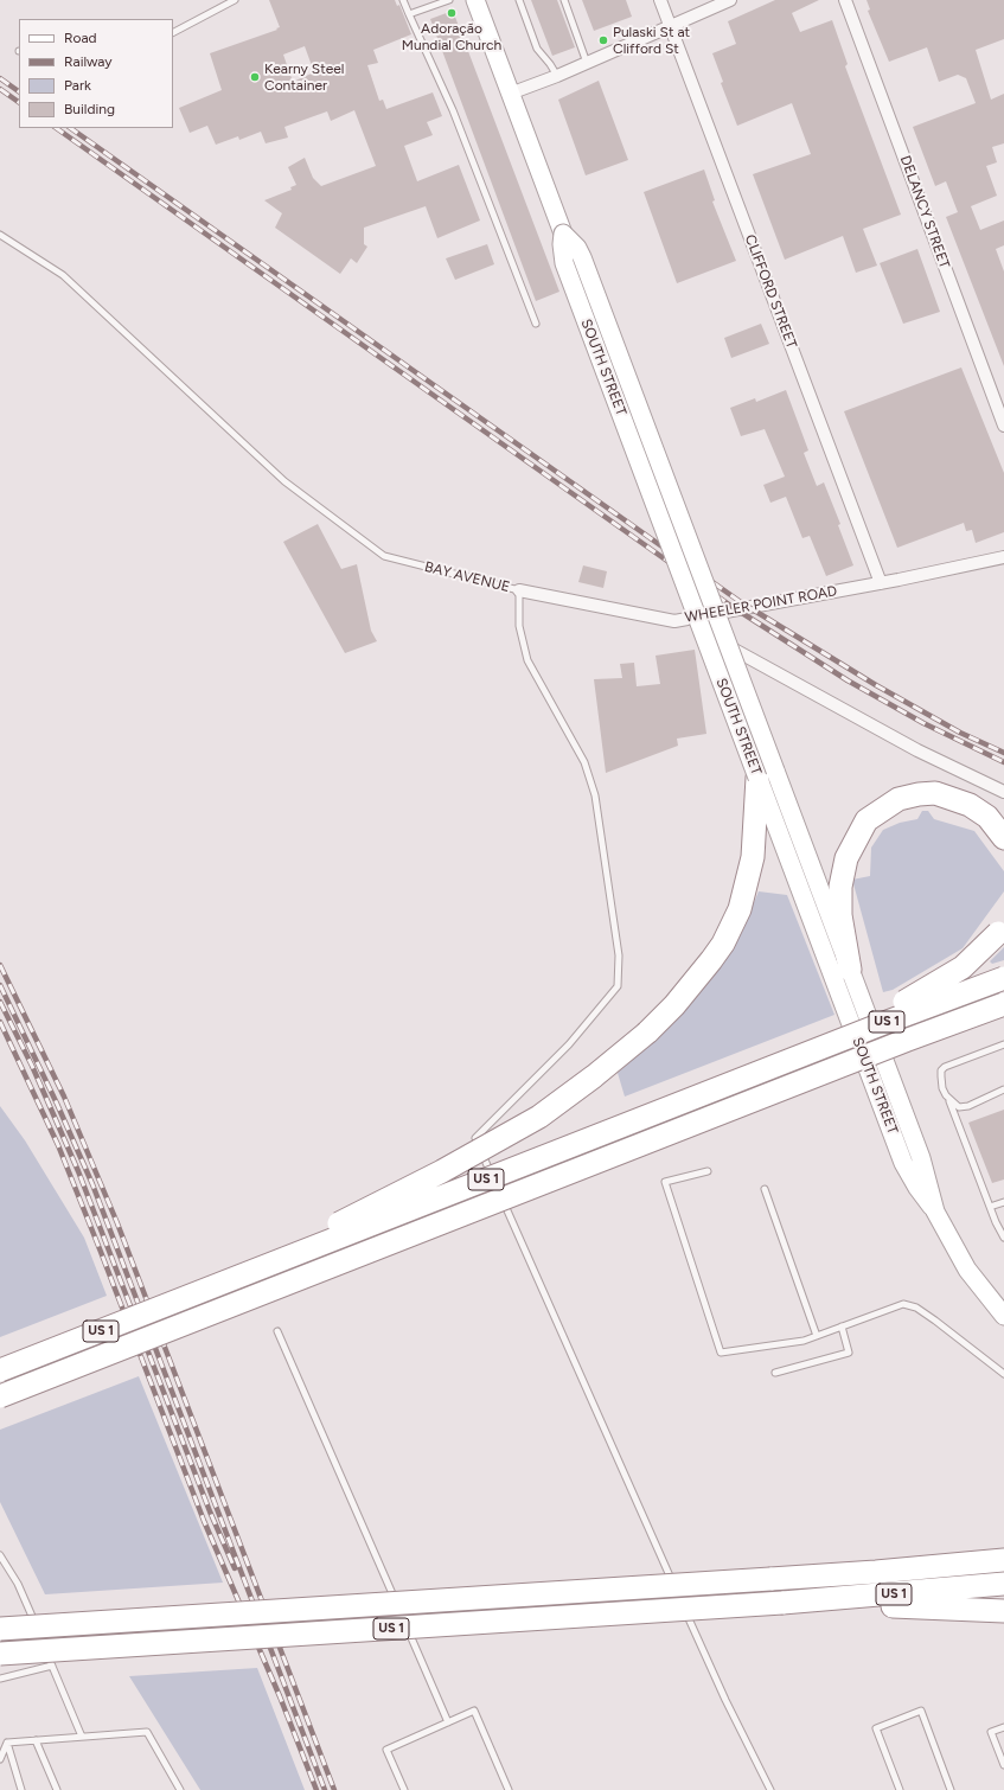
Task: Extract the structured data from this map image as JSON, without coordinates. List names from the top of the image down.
{
  "streets": {
    "highway": ["US 1"],
    "main road": ["SOUTH STREET"],
    "street": ["DELANCY STREET", "CLIFFORD STREET", "WHEELER POINT ROAD"],
    "lane": ["BAY AVENUE"]
  },
  "crossings": [
    ["CLIFFORD STREET", "WHEELER POINT ROAD"],
    ["BAY AVENUE", "WHEELER POINT ROAD"]
  ],
  "places": ["Adoração Mundial Church", "Pulaski St at Clifford St", "Kearny Steel Container"],
  "legend": [
    "Road",
    "Railway",
    "Park",
    "Building"
  ]
}
